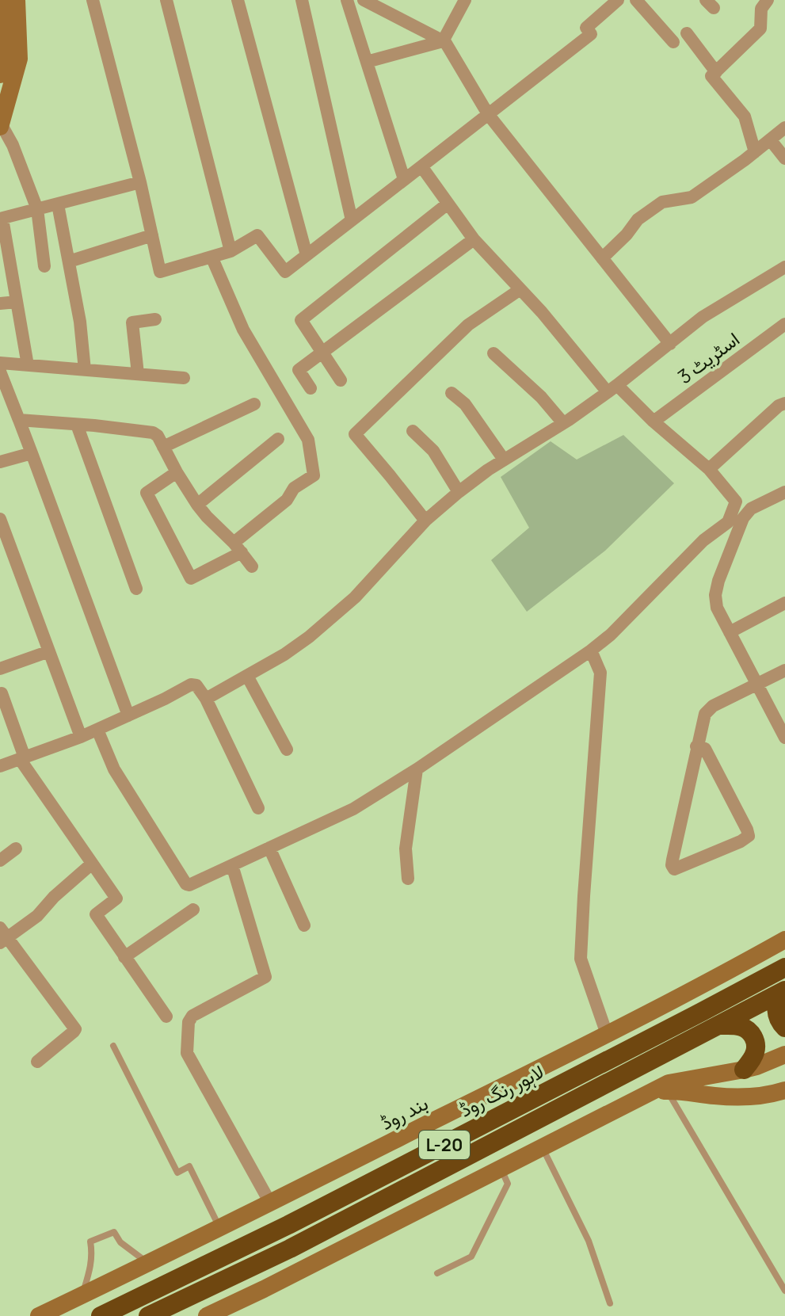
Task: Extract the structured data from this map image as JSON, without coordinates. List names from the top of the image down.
{
  "streets": {
    "highway": ["لاہور رنگ روڈ", "L-20"],
    "main road": ["بند روڈ"],
    "street": ["اسٹریٹ 3"]
  }
}
